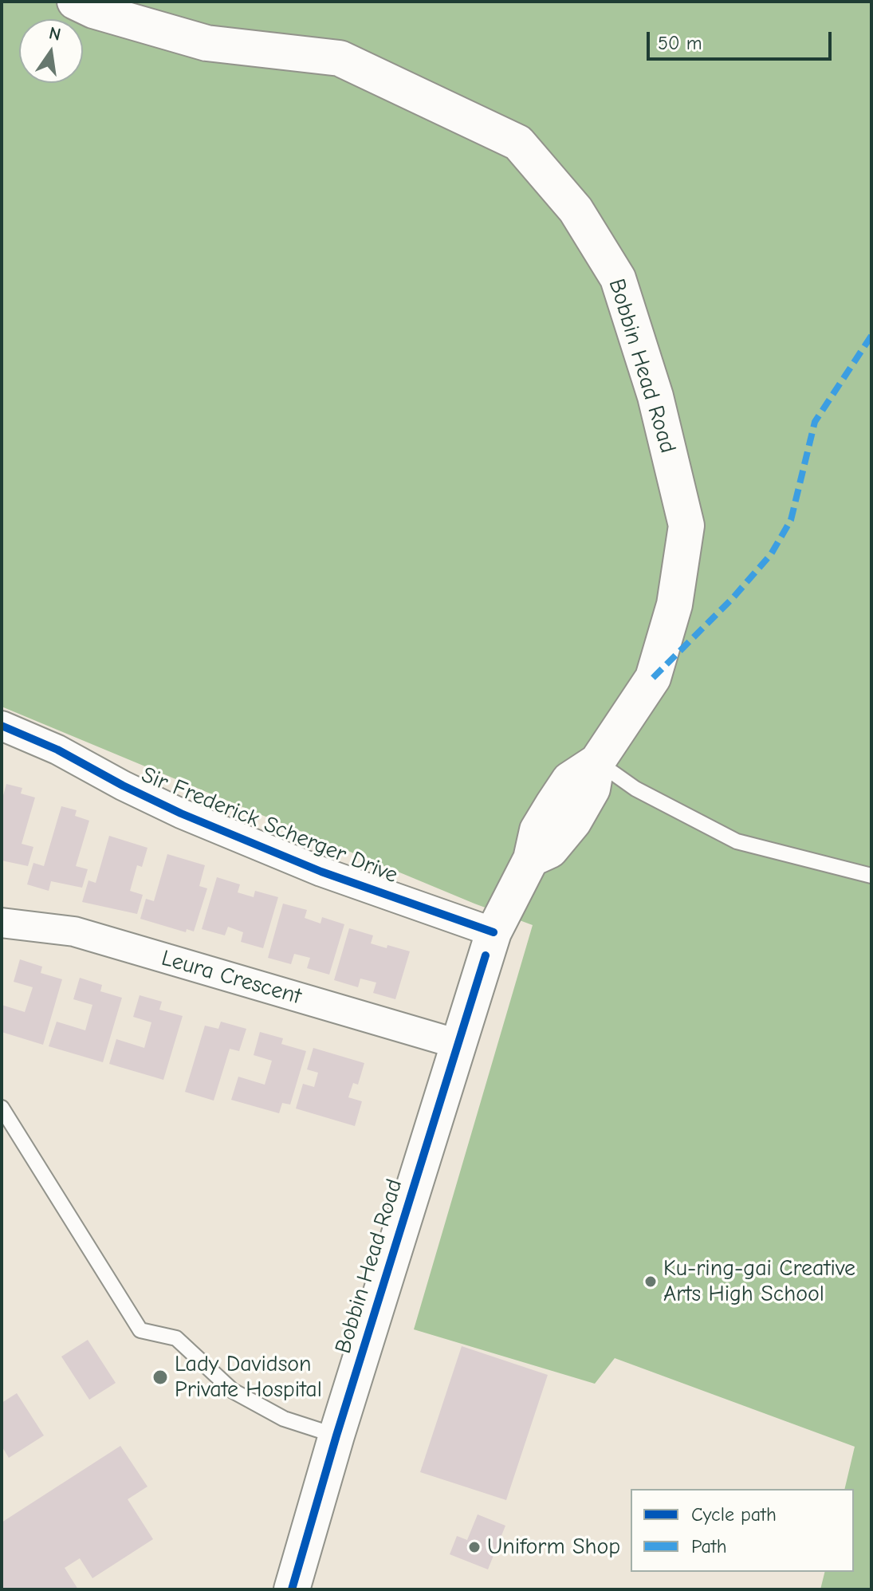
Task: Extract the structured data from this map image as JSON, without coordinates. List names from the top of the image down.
{
  "streets": {
    "main road": ["Bobbin Head Road"],
    "street": ["Sir Frederick Scherger Drive", "Leura Crescent"]
  },
  "crossings": [
    ["Bobbin Head Road", "Sir Frederick Scherger Drive"],
    ["Bobbin Head Road", "Leura Crescent"]
  ],
  "places": ["Ku-ring-gai Creative Arts High School", "Lady Davidson Private Hospital", "Uniform Shop"],
  "legend": ["Cycle path", "Path"],
  "scale_bar": "50 m",
  "north": "top"
}
